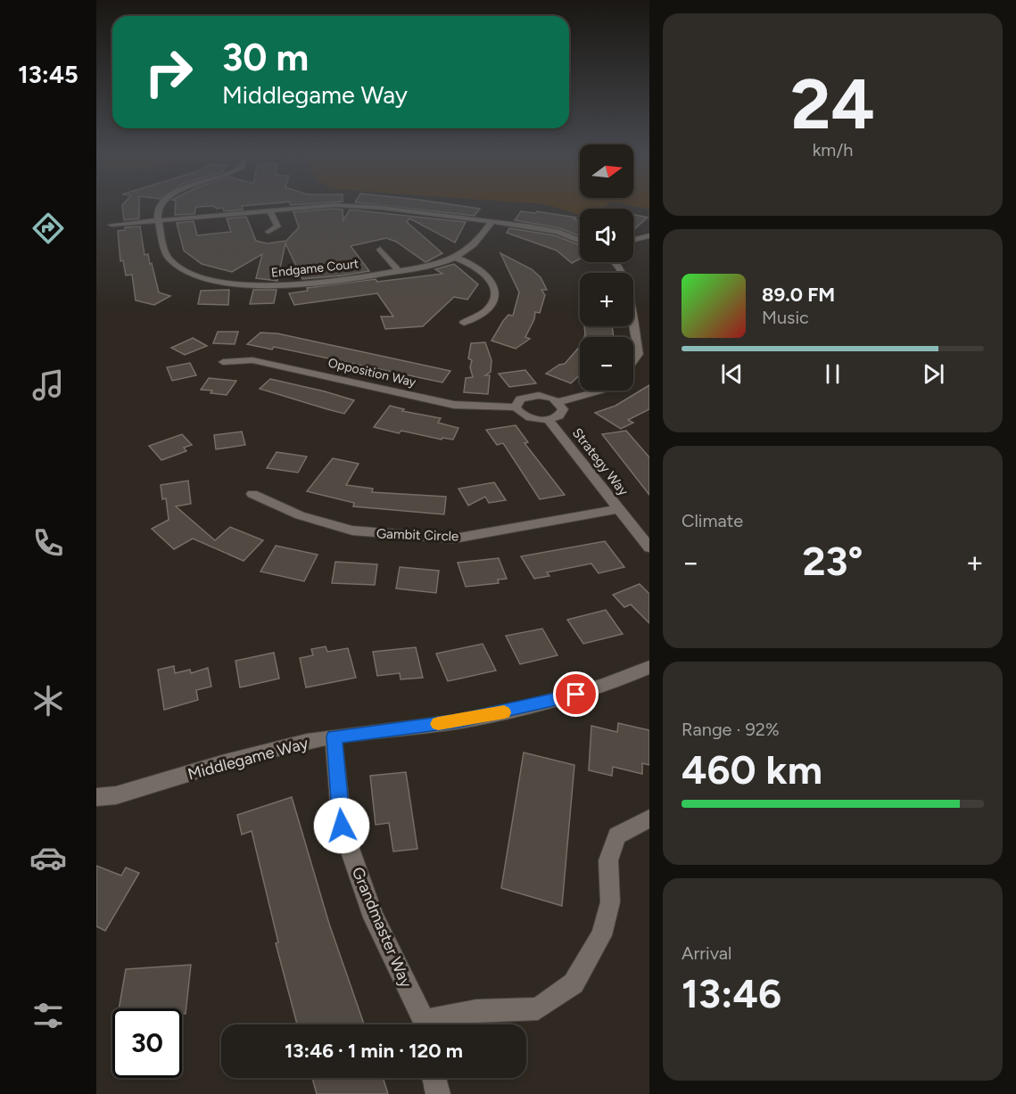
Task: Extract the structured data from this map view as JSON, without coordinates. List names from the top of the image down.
{
  "streets": {
    "street": [
      "Endgame Court",
      "Opposition Way",
      "Strategy Way",
      "Gambit Circle",
      "Middlegame Way",
      "Grandmaster Way"
    ]
  },
  "crossings": [
    ["Strategy Way", "Gambit Circle"],
    ["Middlegame Way", "Grandmaster Way"]
  ],
  "north": "right",
  "page": {
    "tabs": "13:45",
    "tile": [
      ["24", "km/h"],
      "Climate",
      ["Range · 92%", "460 km"],
      ["Arrival", "13:46"]
    ],
    "turn": ["30 m", "Middlegame Way"],
    "map_buttons": ["+", "−"],
    "song": ["89.0 FM", "Music"],
    "heat": ["−", "23°", "+"],
    "limit": "30",
    "trip": "13:46 · 1 min · 120 m"
  }
}
